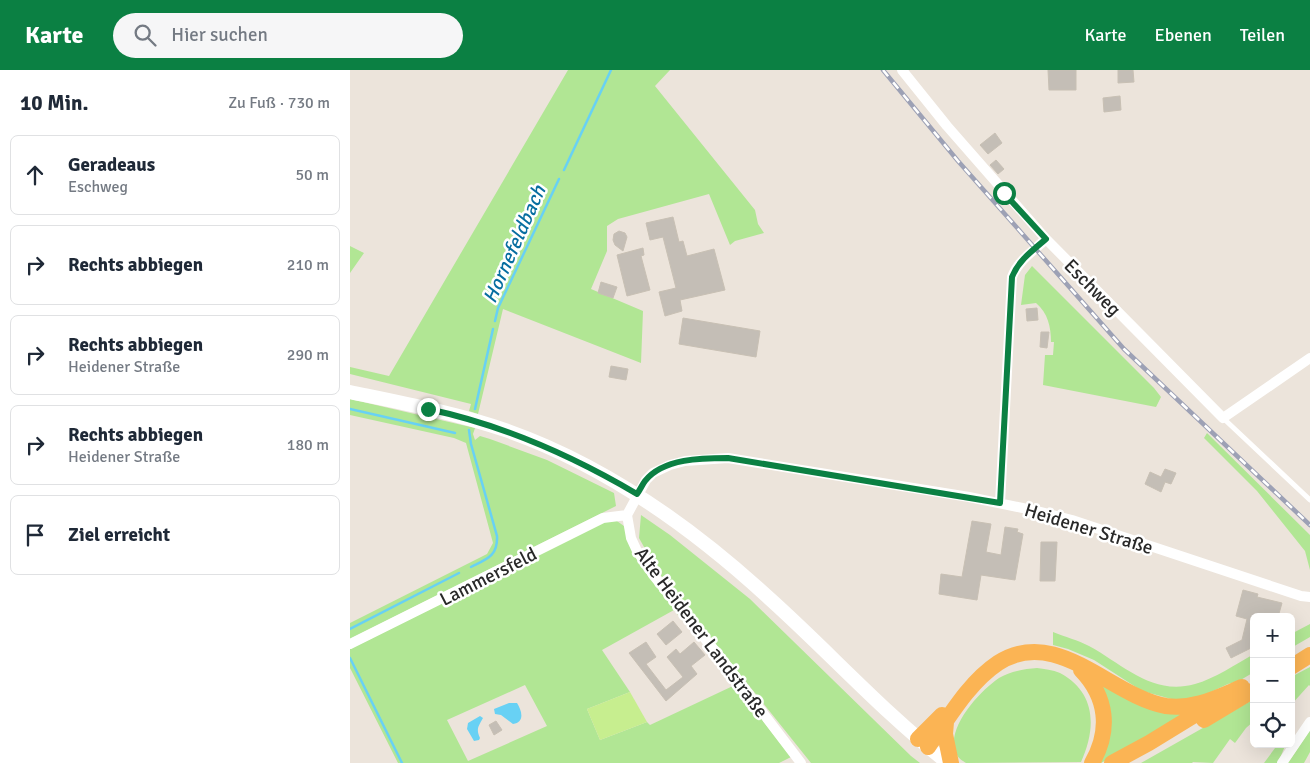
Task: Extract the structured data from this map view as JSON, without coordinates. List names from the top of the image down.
{
  "streets": {
    "street": [
      "Eschweg",
      "Heidener Straße",
      "Lammersfeld",
      "Alte Heidener Landstraße"
    ]
  },
  "crossings": [
    ["Lammersfeld", "Alte Heidener Landstraße"]
  ],
  "water": ["Hornefeldbach"],
  "page": {
    "header": "Karte",
    "search": "Hier suchen",
    "nav": ["Karte", "Ebenen", "Teilen"],
    "heading": ["10 Min.", "Zu Fuß · 730 m"],
    "list": [
      ["Geradeaus", "Eschweg", "50 m"],
      ["Rechts abbiegen", "210 m"],
      ["Rechts abbiegen", "Heidener Straße", "290 m"],
      ["Rechts abbiegen", "Heidener Straße", "180 m"],
      "Ziel erreicht"
    ],
    "map_buttons": ["+", "−"]
  }
}
